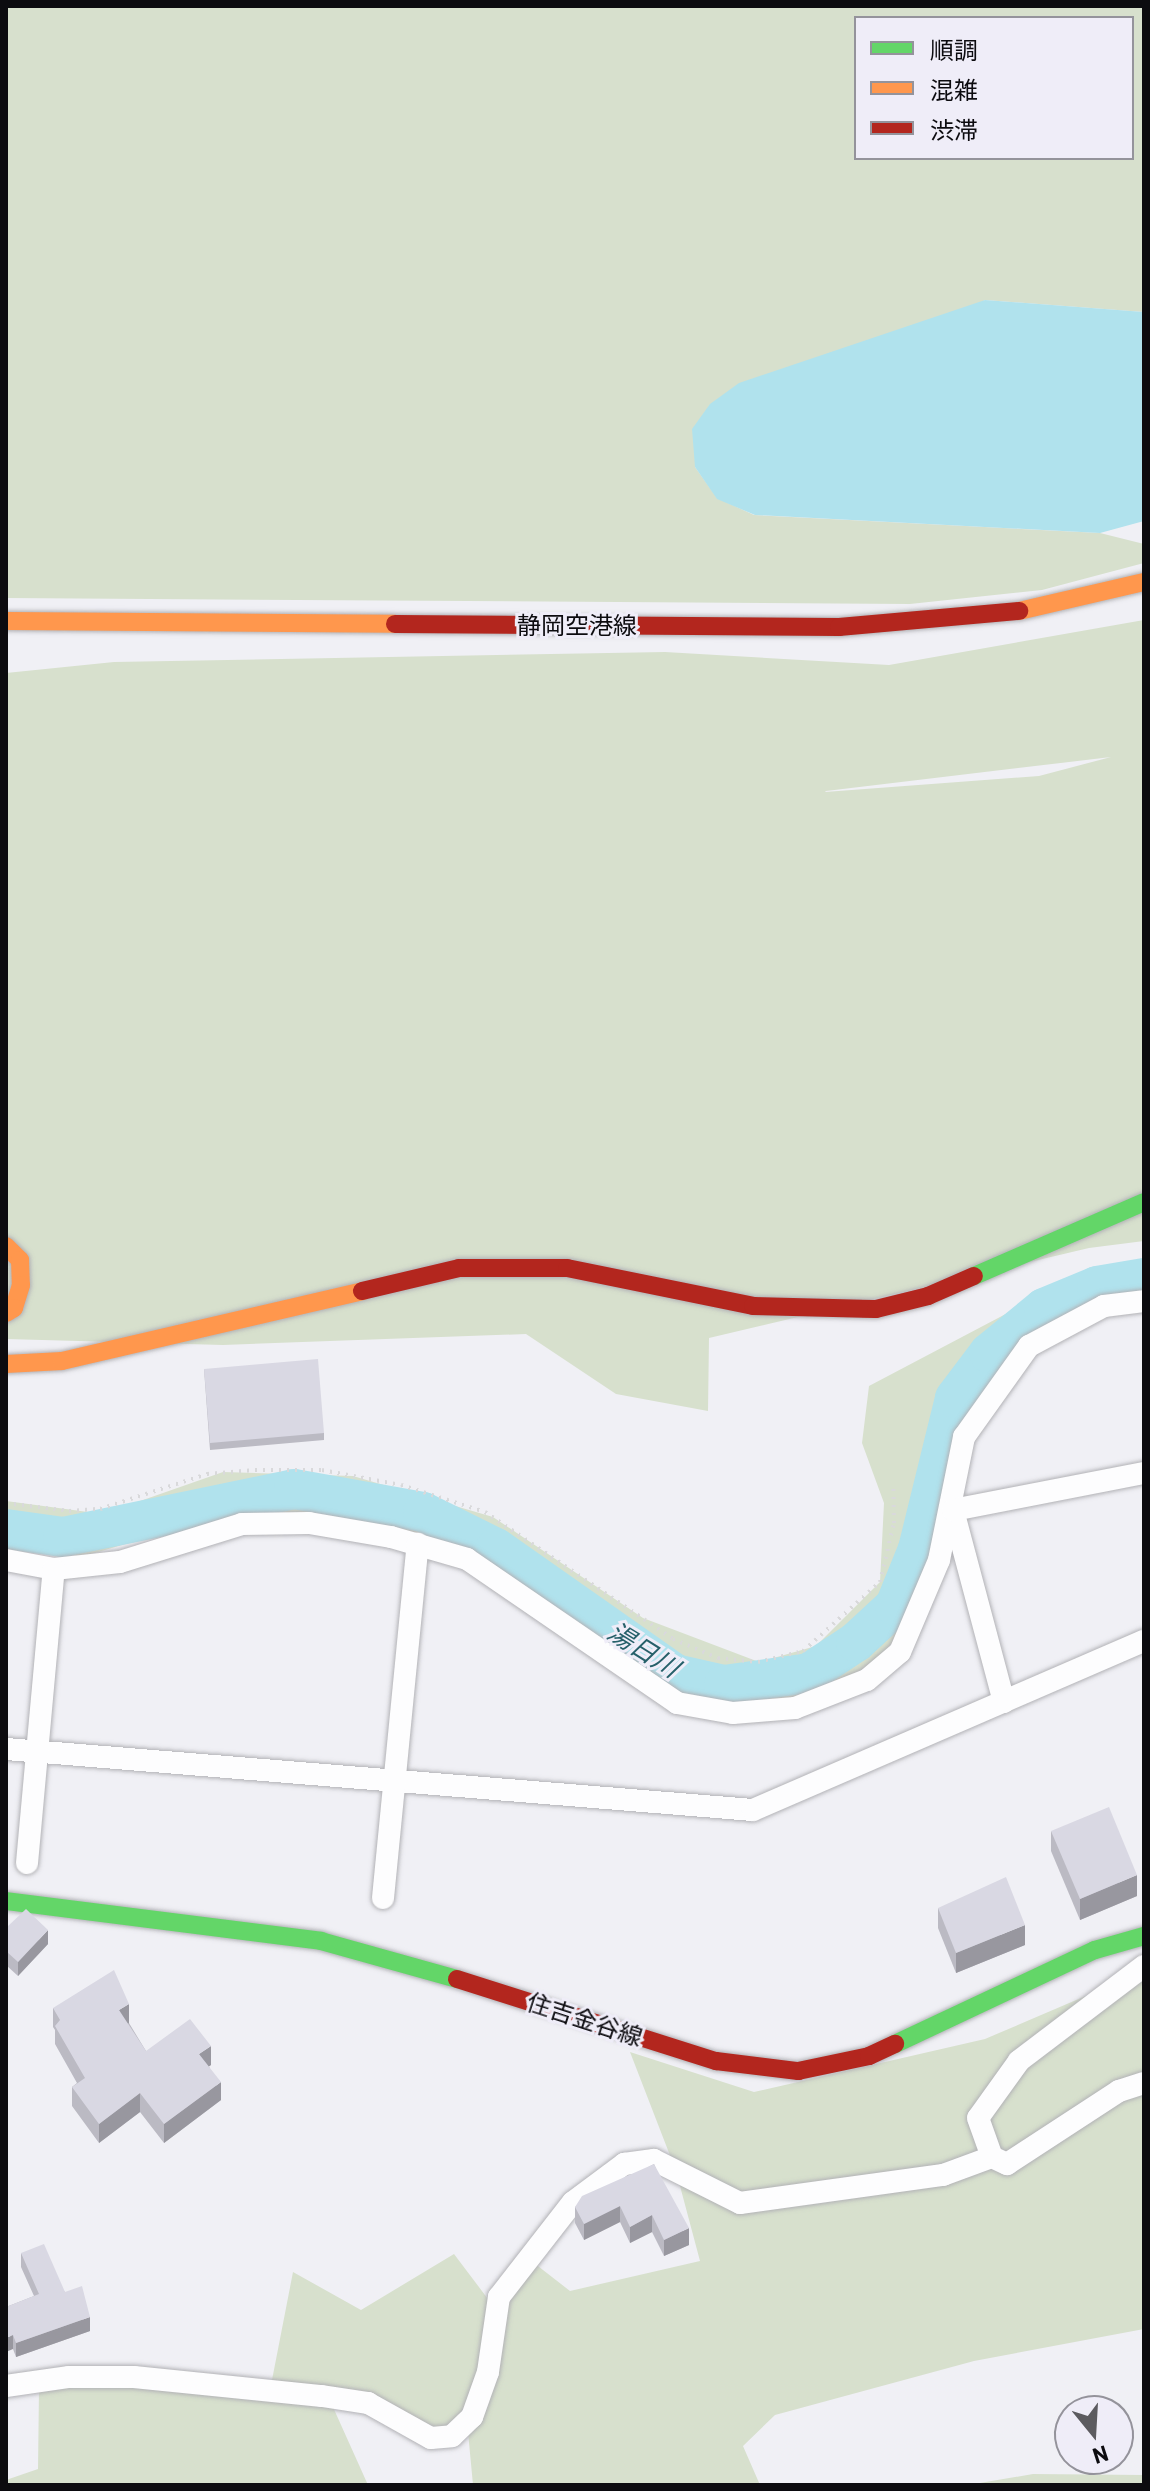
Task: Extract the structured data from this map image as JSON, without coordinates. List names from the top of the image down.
{
  "streets": {
    "main road": ["静岡空港線", "住吉金谷線"]
  },
  "water": ["湯日川"],
  "legend": ["順調", "混雑", "渋滞"],
  "north": "bottom"
}
